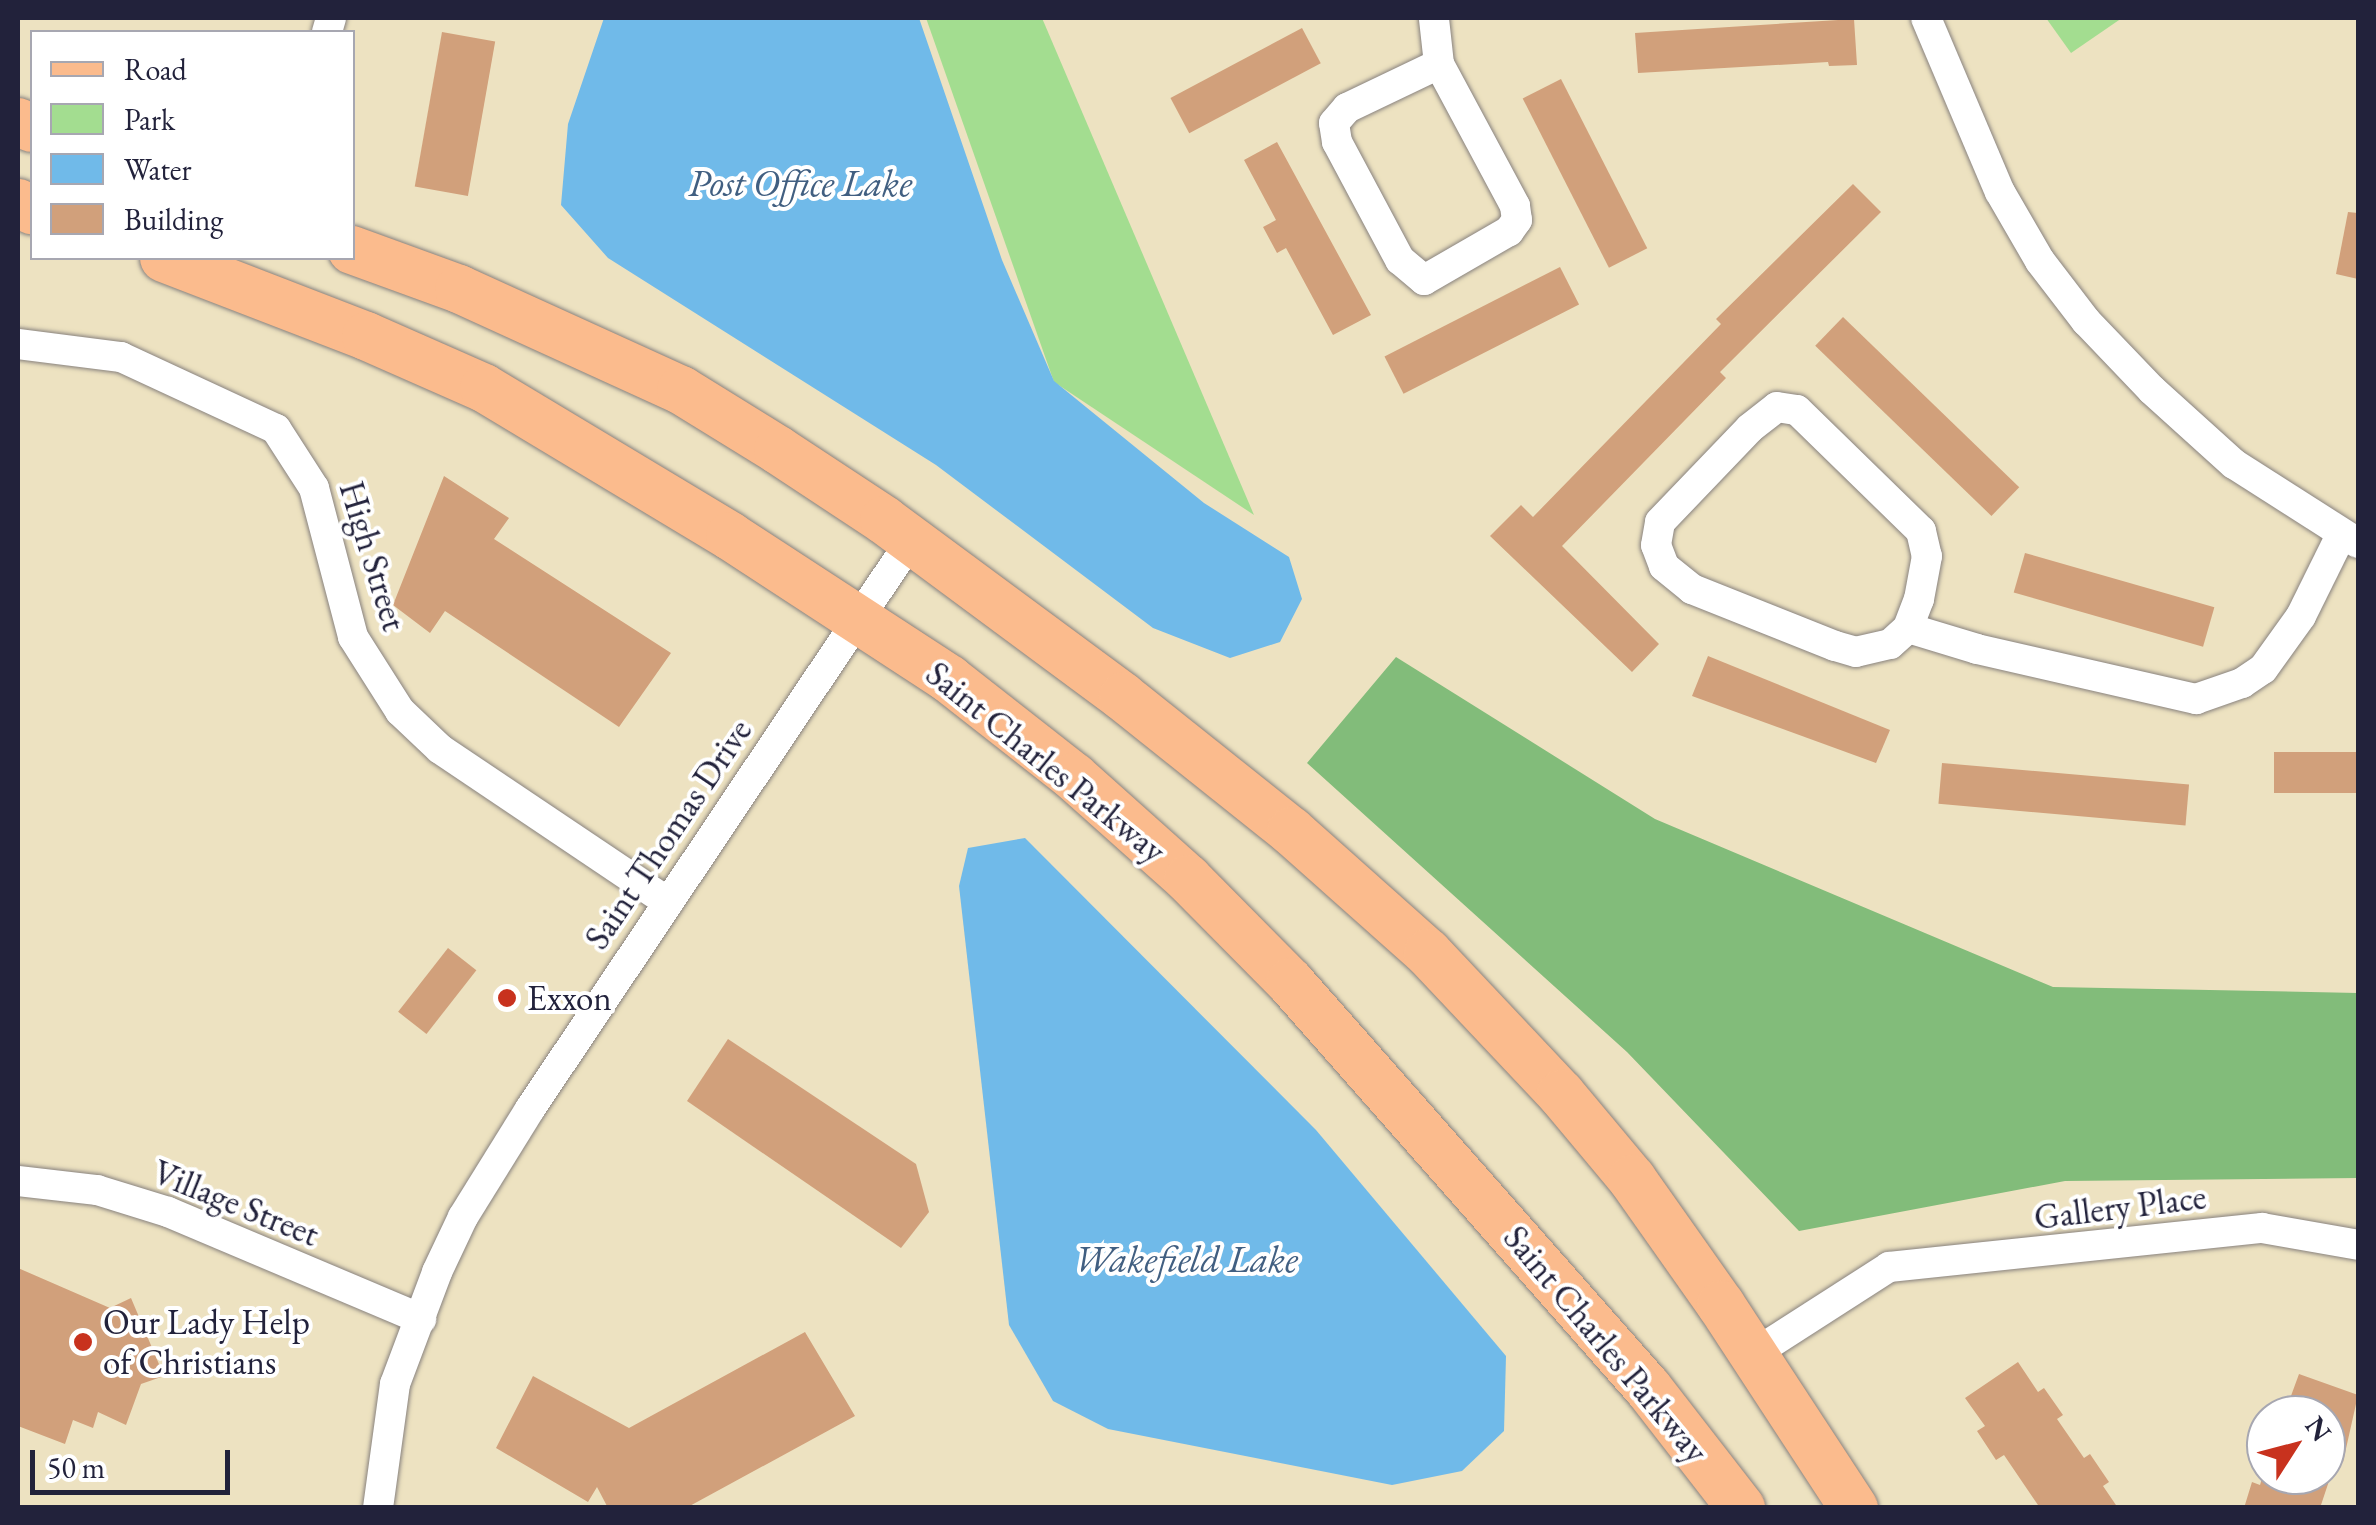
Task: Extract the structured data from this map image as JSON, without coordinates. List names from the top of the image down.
{
  "streets": {
    "main road": ["Saint Charles Parkway"],
    "street": [
      "High Street",
      "Saint Thomas Drive",
      "Village Street",
      "Gallery Place"
    ]
  },
  "crossings": [
    ["High Street", "Saint Thomas Drive"],
    ["Saint Charles Parkway", "Saint Thomas Drive"],
    ["Saint Thomas Drive", "Village Street"]
  ],
  "water": ["Post Office Lake", "Wakefield Lake"],
  "places": ["Exxon", "Our Lady Help of Christians"],
  "legend": [
    "Road",
    "Park",
    "Water",
    "Building"
  ],
  "scale_bar": "50 m",
  "north": "top right"
}
